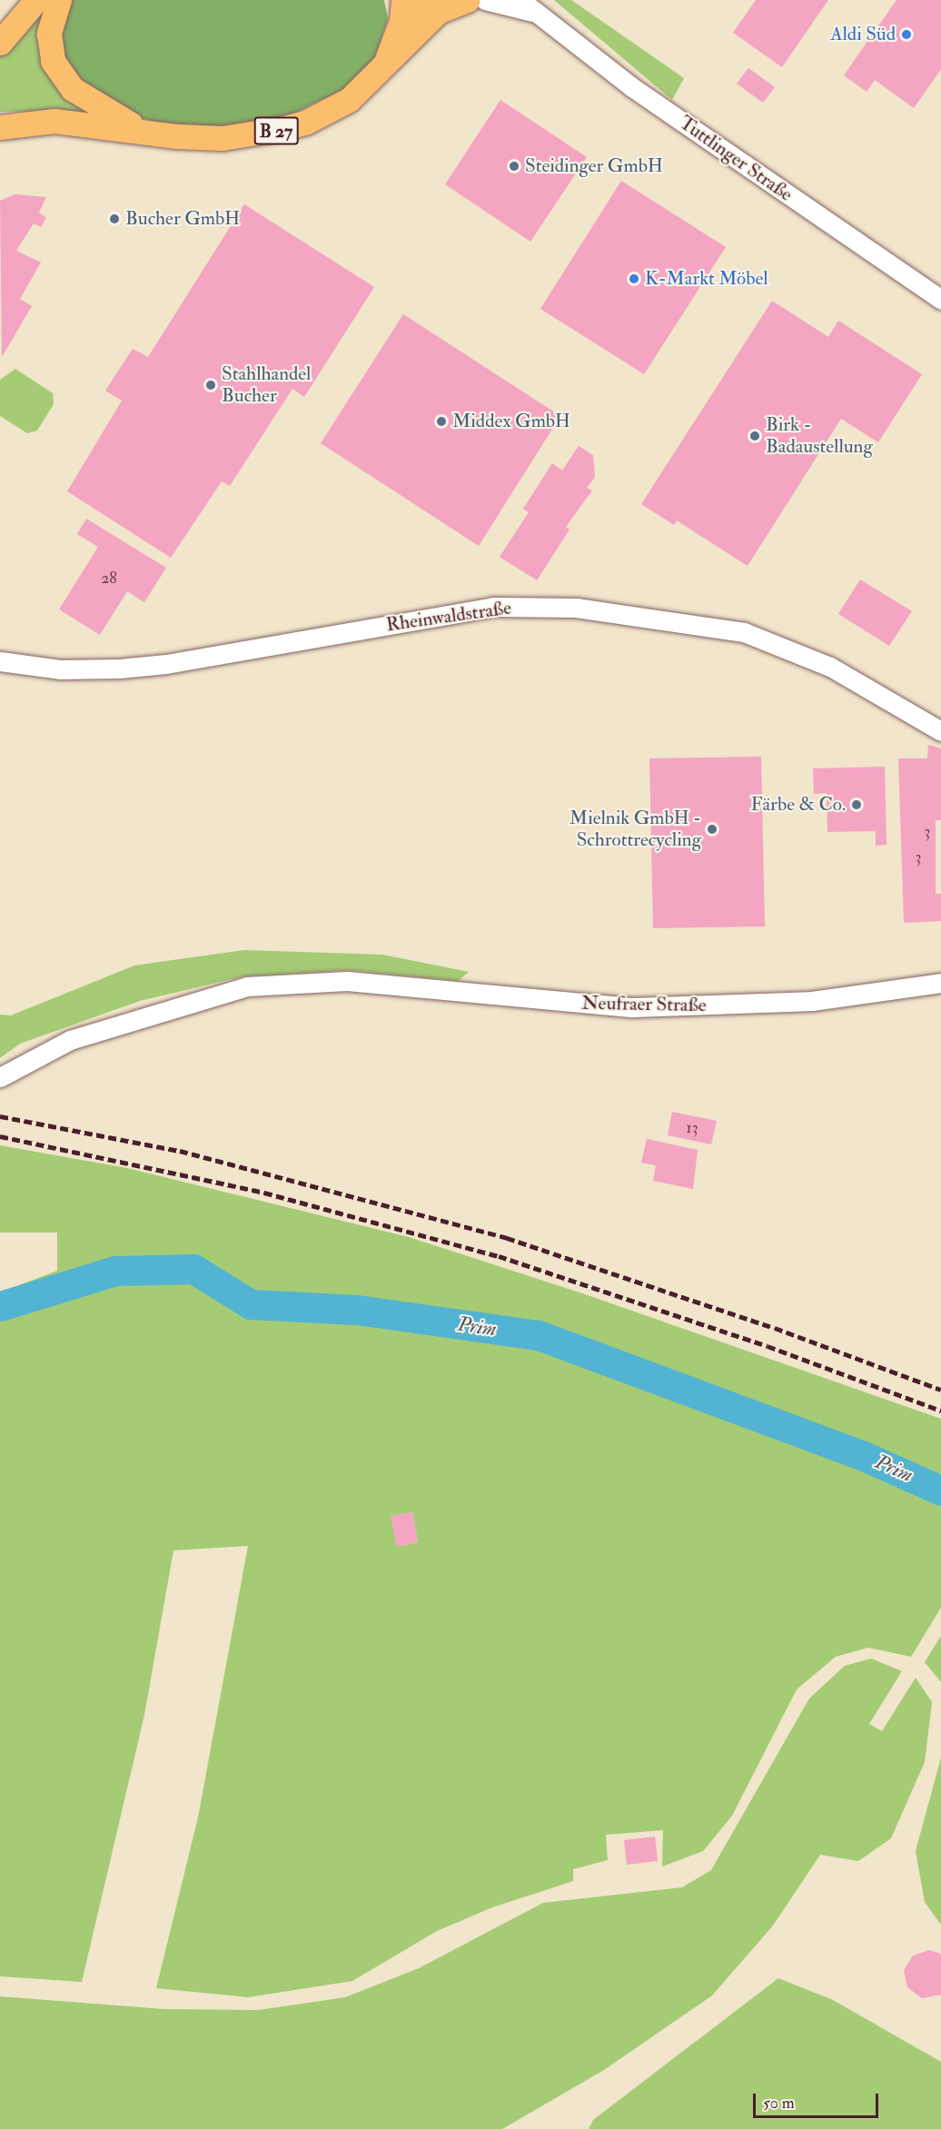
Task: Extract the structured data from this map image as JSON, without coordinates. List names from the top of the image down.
{
  "streets": {
    "main road": ["B 27"],
    "street": ["Tuttlinger Straße", "Rheinwaldstraße", "Neufraer Straße"]
  },
  "water": ["Prim"],
  "places": [
    "Aldi Süd",
    "Steidinger GmbH",
    "Bucher GmbH",
    "K-Markt Möbel",
    "Stahlhandel Bucher",
    "Middex GmbH",
    "Birk - Badaustellung",
    "Färbe & Co.",
    "Mielnik GmbH - Schrottrecycling"
  ],
  "house_numbers": [
    "28",
    "3",
    "3",
    "13"
  ],
  "scale_bar": "50 m"
}
